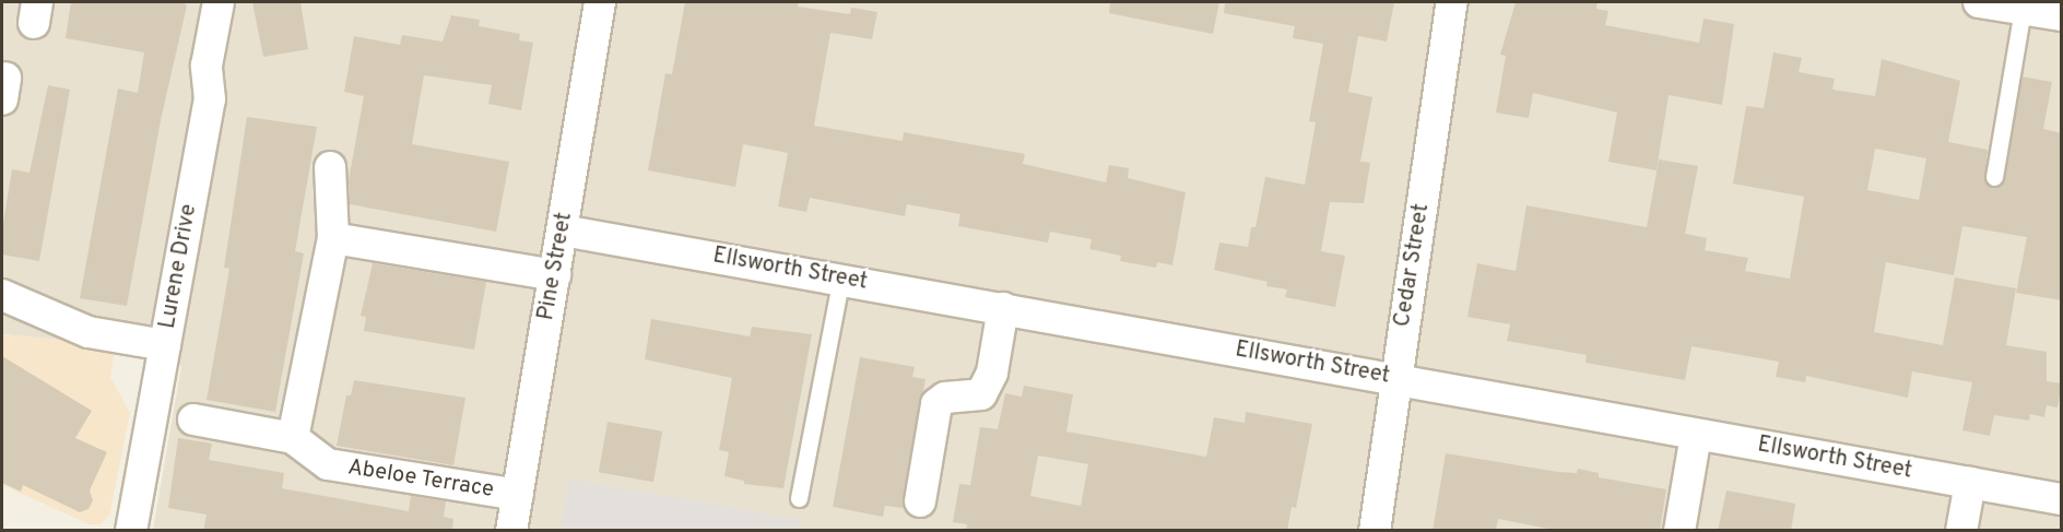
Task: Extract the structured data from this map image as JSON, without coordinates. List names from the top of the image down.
{
  "streets": {
    "street": [
      "Cedar Street",
      "Lurene Drive",
      "Pine Street",
      "Ellsworth Street",
      "Abeloe Terrace"
    ]
  },
  "crossings": [
    ["Cedar Street", "Ellsworth Street"],
    ["Pine Street", "Ellsworth Street"],
    ["Pine Street", "Abeloe Terrace"]
  ]
}
